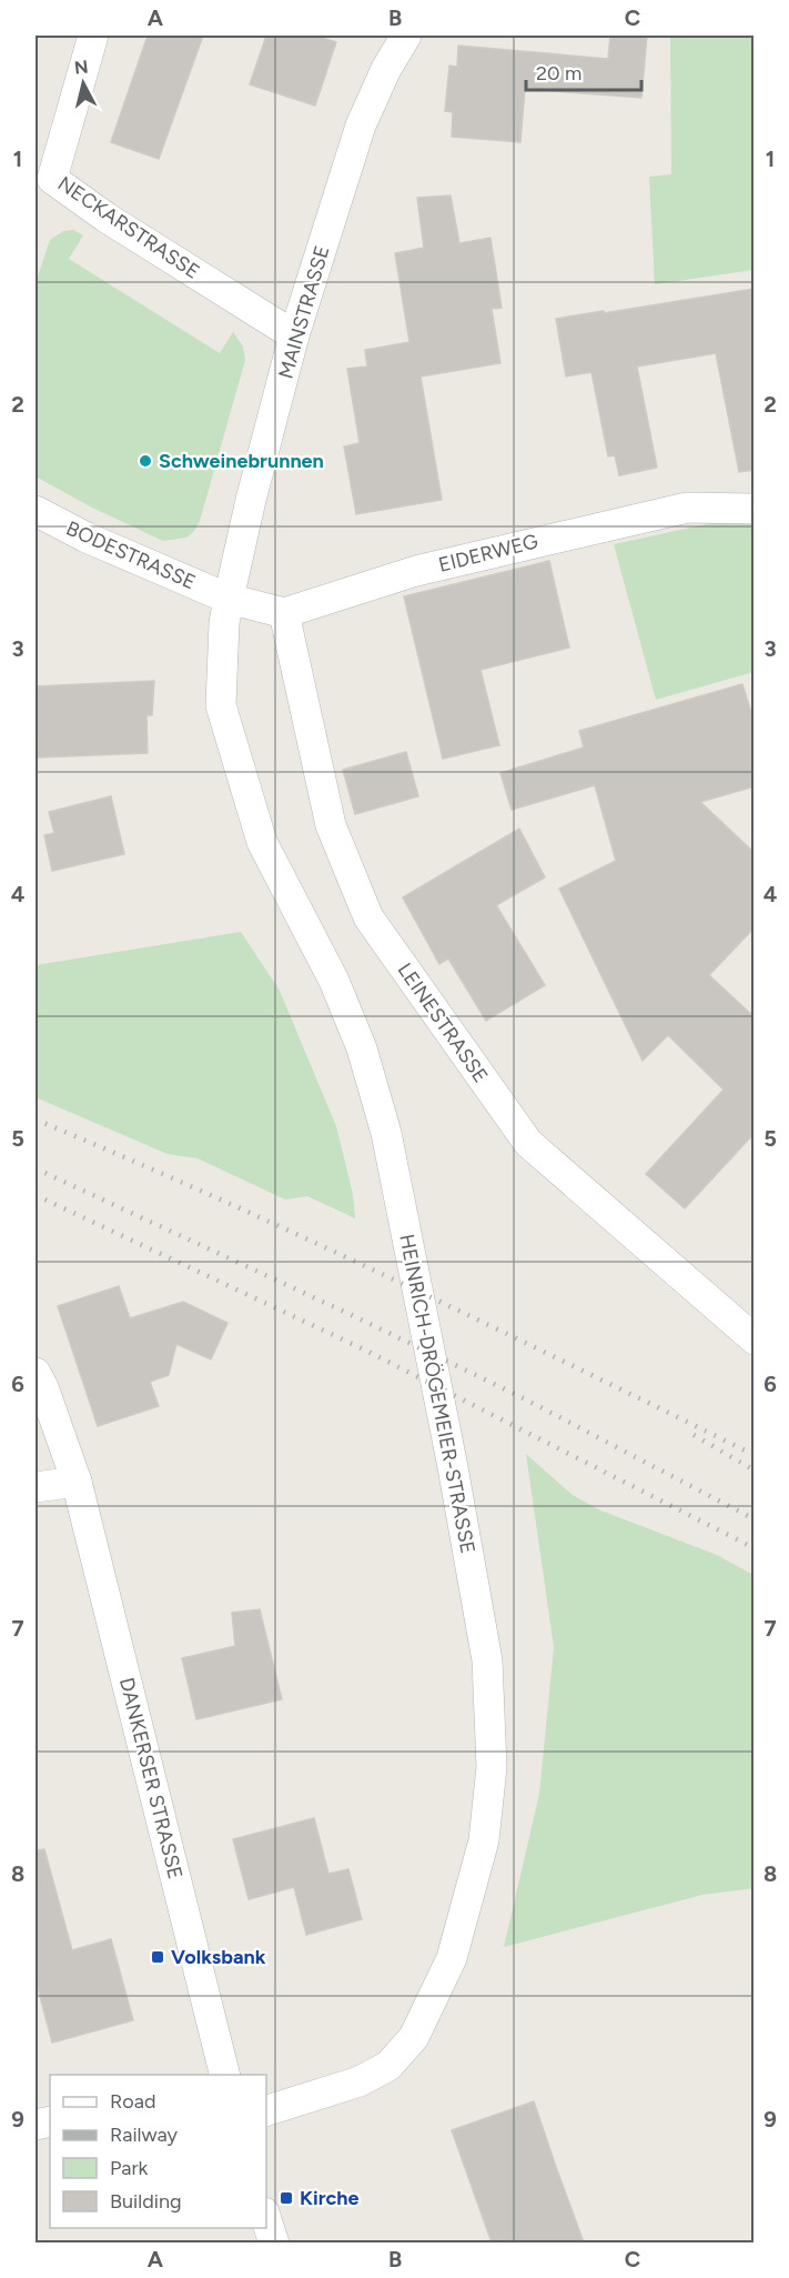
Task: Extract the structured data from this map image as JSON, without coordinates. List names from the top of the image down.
{
  "streets": {
    "street": [
      "NECKARSTRASSE",
      "MAINSTRASSE",
      "EIDERWEG",
      "BODESTRASSE",
      "LEINESTRASSE",
      "HEINRICH-DRÖGEMEIER-STRASSE",
      "DANKERSER STRASSE"
    ]
  },
  "crossings": [
    ["NECKARSTRASSE", "MAINSTRASSE"],
    ["MAINSTRASSE", "BODESTRASSE"],
    ["MAINSTRASSE", "HEINRICH-DRÖGEMEIER-STRASSE"],
    ["EIDERWEG", "LEINESTRASSE"],
    ["BODESTRASSE", "HEINRICH-DRÖGEMEIER-STRASSE"]
  ],
  "places": {
    "other": ["Schweinebrunnen"],
    "transit": ["Volksbank", "Kirche"]
  },
  "legend": [
    "Road",
    "Railway",
    "Park",
    "Building"
  ],
  "scale_bar": "20 m",
  "north": "top",
  "grid": {
    "columns": ["A", "B", "C"],
    "rows": [
      "1",
      "2",
      "3",
      "4",
      "5",
      "6",
      "7",
      "8",
      "9"
    ]
  }
}
